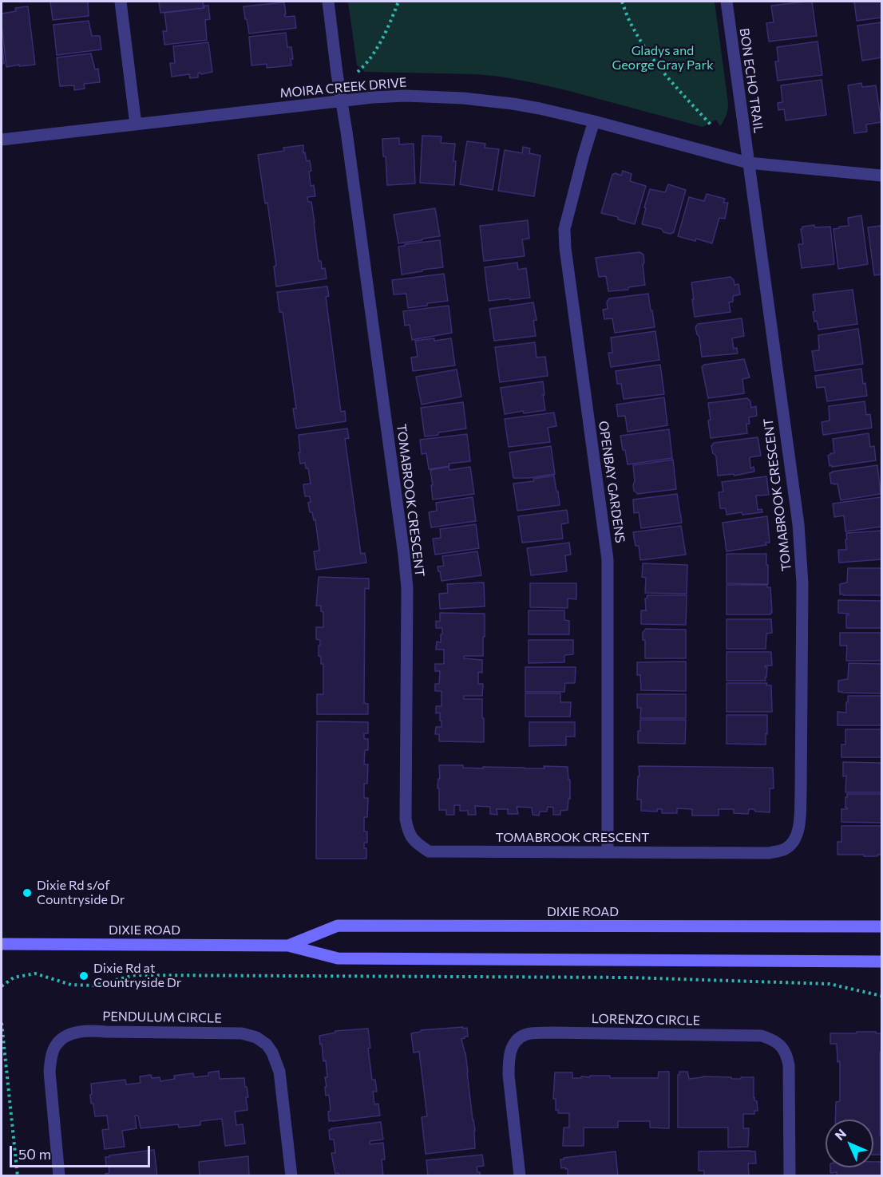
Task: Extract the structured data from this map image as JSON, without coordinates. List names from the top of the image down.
{
  "streets": {
    "main road": ["DIXIE ROAD"],
    "street": [
      "BON ECHO TRAIL",
      "MOIRA CREEK DRIVE",
      "OPENBAY GARDENS",
      "TOMABROOK CRESCENT",
      "PENDULUM CIRCLE",
      "LORENZO CIRCLE"
    ]
  },
  "crossings": [
    ["BON ECHO TRAIL", "MOIRA CREEK DRIVE"],
    ["BON ECHO TRAIL", "TOMABROOK CRESCENT"],
    ["MOIRA CREEK DRIVE", "OPENBAY GARDENS"],
    ["MOIRA CREEK DRIVE", "TOMABROOK CRESCENT"],
    ["OPENBAY GARDENS", "TOMABROOK CRESCENT"]
  ],
  "parks": ["Gladys and George Gray Park"],
  "places": ["Dixie Rd s/of Countryside Dr", "Dixie Rd at Countryside Dr"],
  "scale_bar": "50 m",
  "north": "top left"
}
